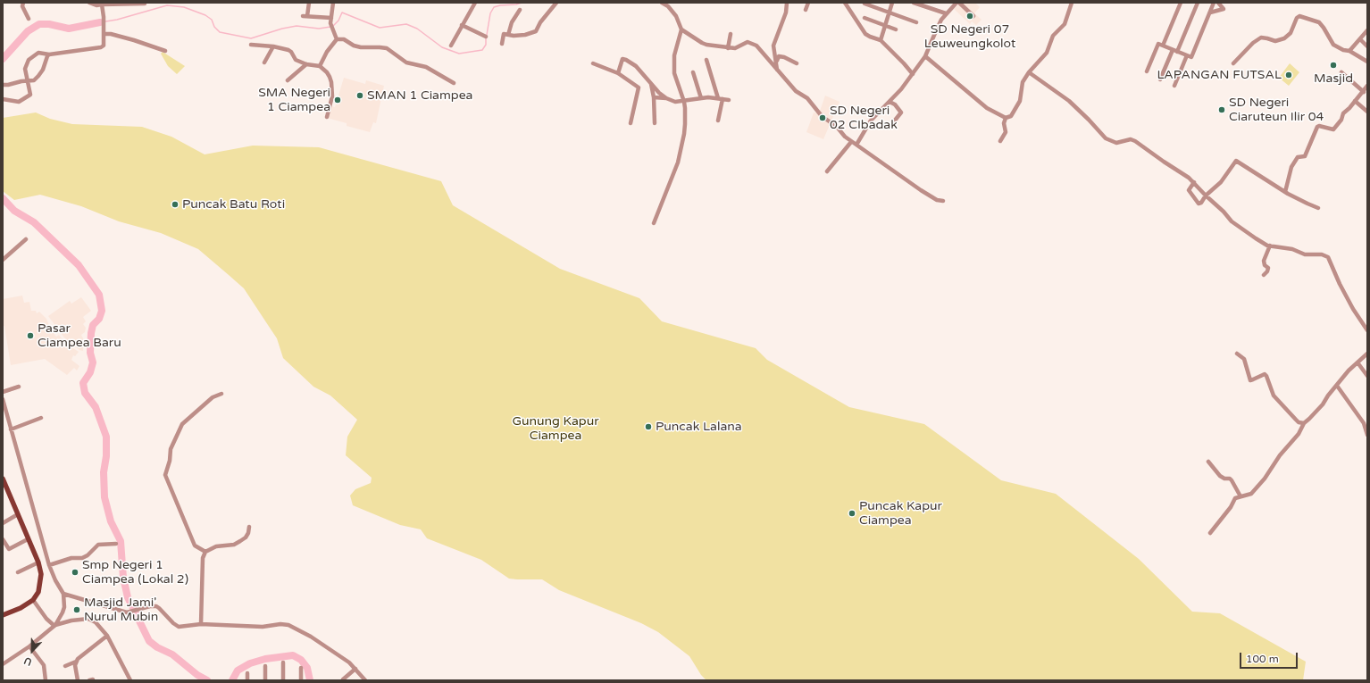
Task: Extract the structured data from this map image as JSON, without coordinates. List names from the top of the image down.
{
  "parks": ["Gunung Kapur Ciampea"],
  "places": [
    "SD Negeri 07 Leuweungkolot",
    "Masjid",
    "LAPANGAN FUTSAL",
    "SMAN 1 Ciampea",
    "SMA Negeri 1 Ciampea",
    "SD Negeri Ciaruteun Ilir 04",
    "SD Negeri 02 CIbadak",
    "Puncak Batu Roti",
    "Pasar Ciampea Baru",
    "Puncak Lalana",
    "Puncak Kapur Ciampea",
    "Smp Negeri 1 Ciampea (Lokal 2)",
    "Masjid Jami' Nurul Mubin"
  ],
  "scale_bar": "100 m",
  "north": "bottom"
}
